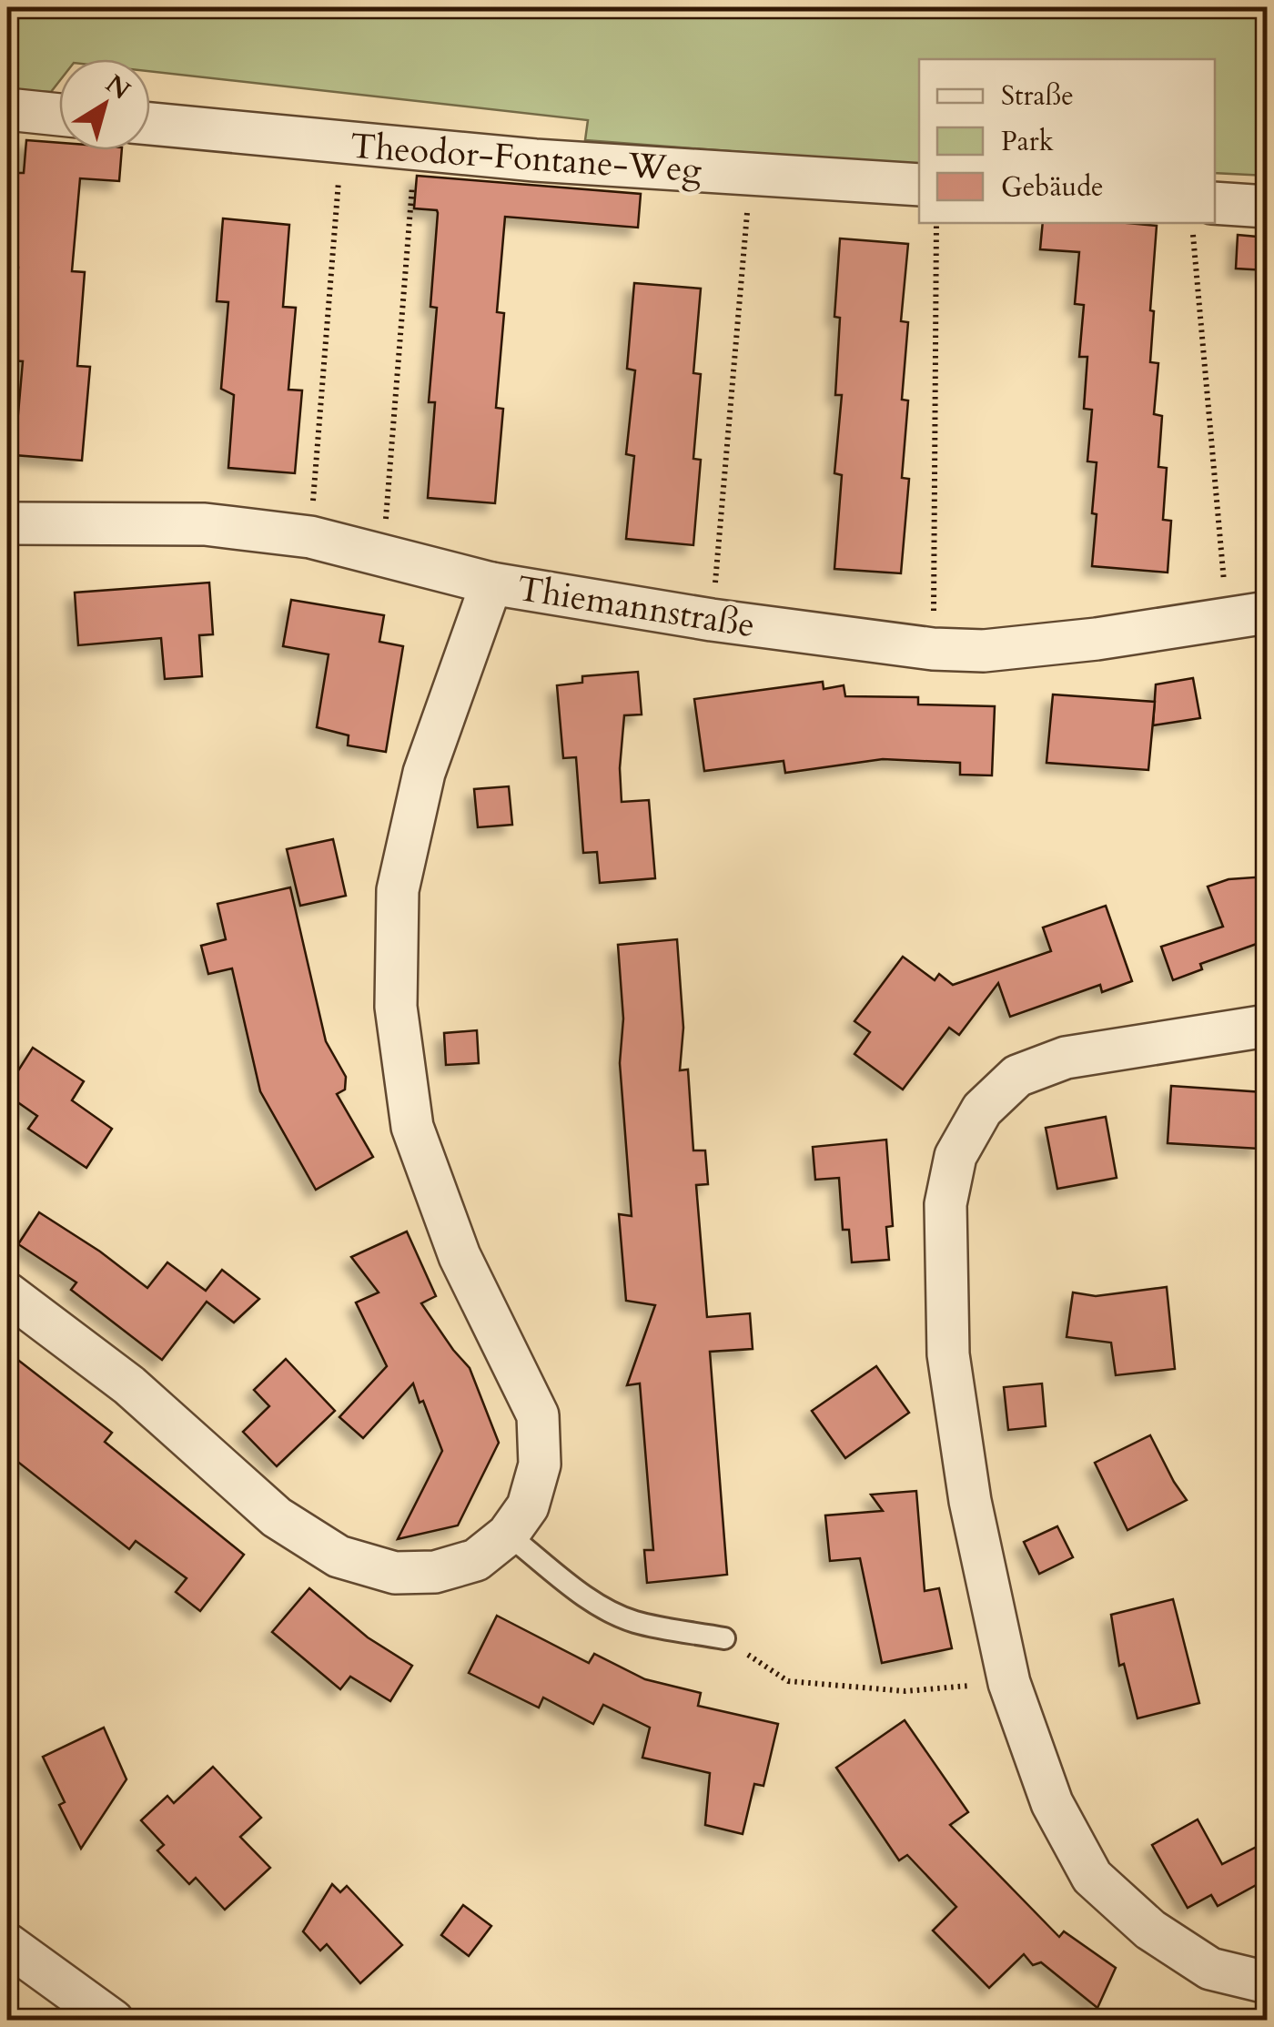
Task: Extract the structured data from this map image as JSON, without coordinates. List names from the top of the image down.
{
  "streets": {
    "street": ["Theodor-Fontane-Weg", "Thiemannstraße"]
  },
  "legend": ["Straße", "Park", "Gebäude"],
  "north": "top right"
}
